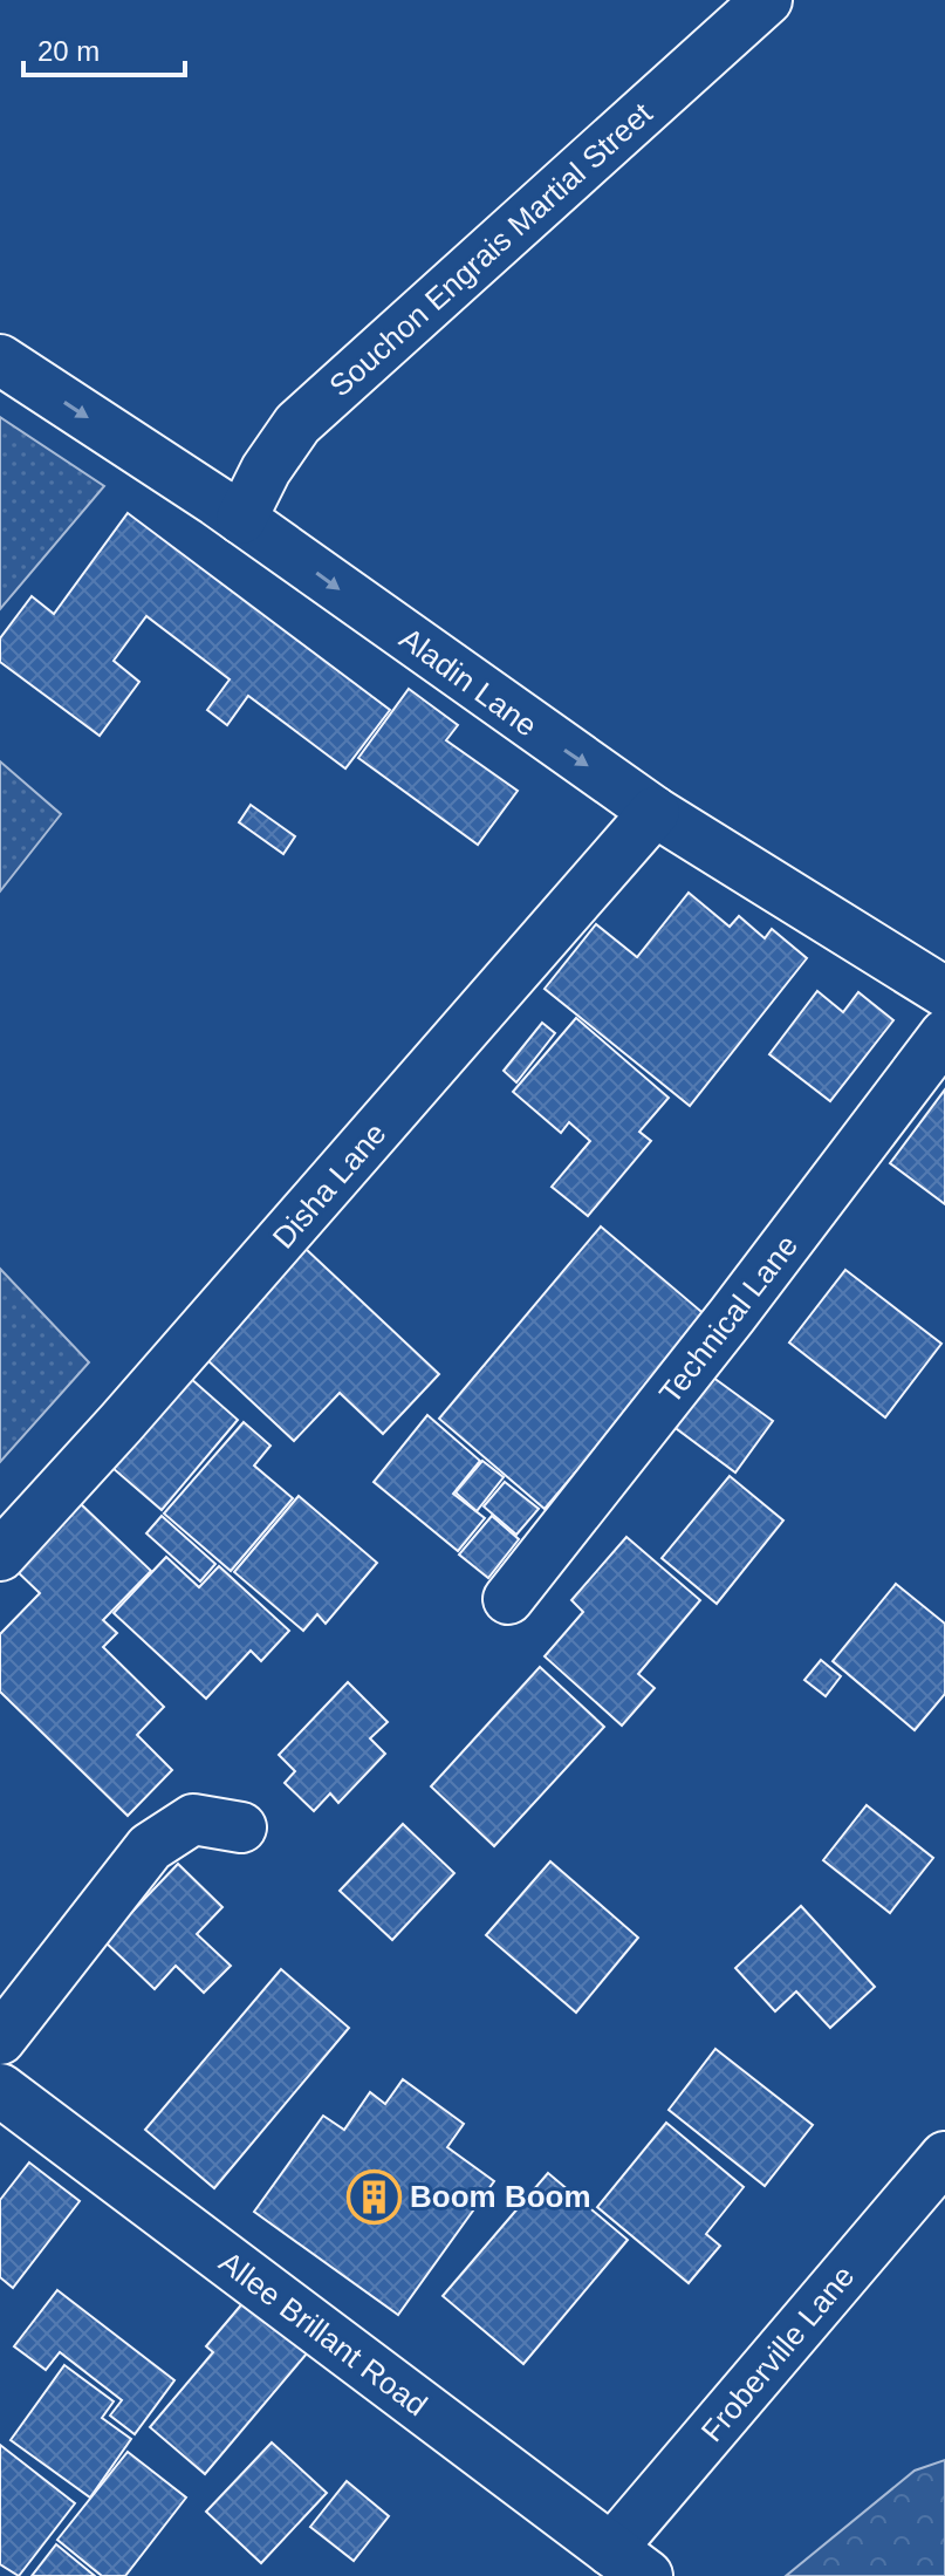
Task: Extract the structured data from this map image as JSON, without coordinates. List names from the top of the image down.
{
  "streets": {
    "main road": ["Allee Brillant Road"],
    "street": [
      "Souchon Engrais Martial Street",
      "Aladin Lane",
      "Disha Lane",
      "Technical Lane",
      "Froberville Lane"
    ]
  },
  "crossings": [
    ["Souchon Engrais Martial Street", "Aladin Lane"],
    ["Aladin Lane", "Disha Lane"],
    ["Allee Brillant Road", "Froberville Lane"]
  ],
  "one_way": ["Aladin Lane"],
  "places": {
    "building": ["Boom Boom"]
  },
  "scale_bar": "20 m"
}
